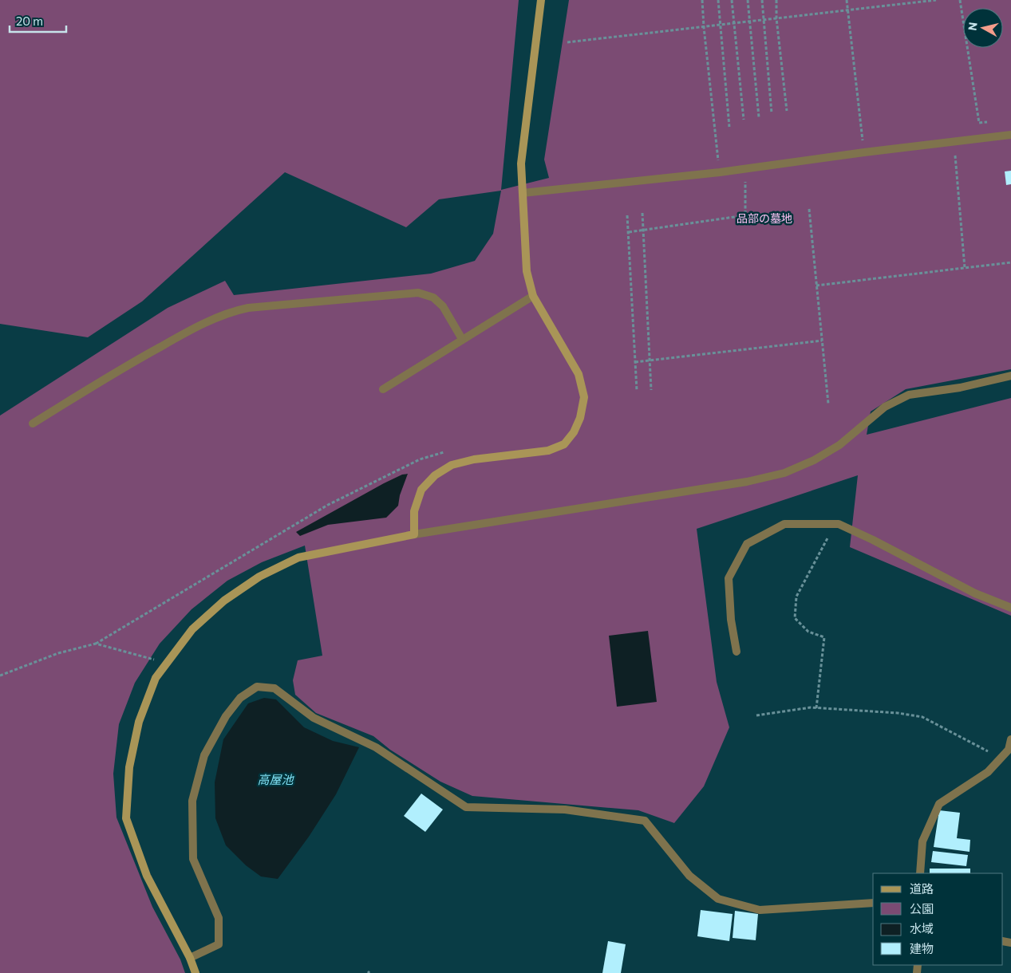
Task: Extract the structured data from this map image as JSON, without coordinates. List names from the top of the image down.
{
  "water": ["高屋池"],
  "parks": ["品部の墓地"],
  "legend": [
    "道路",
    "公園",
    "水域",
    "建物"
  ],
  "scale_bar": "20 m",
  "north": "left"
}
